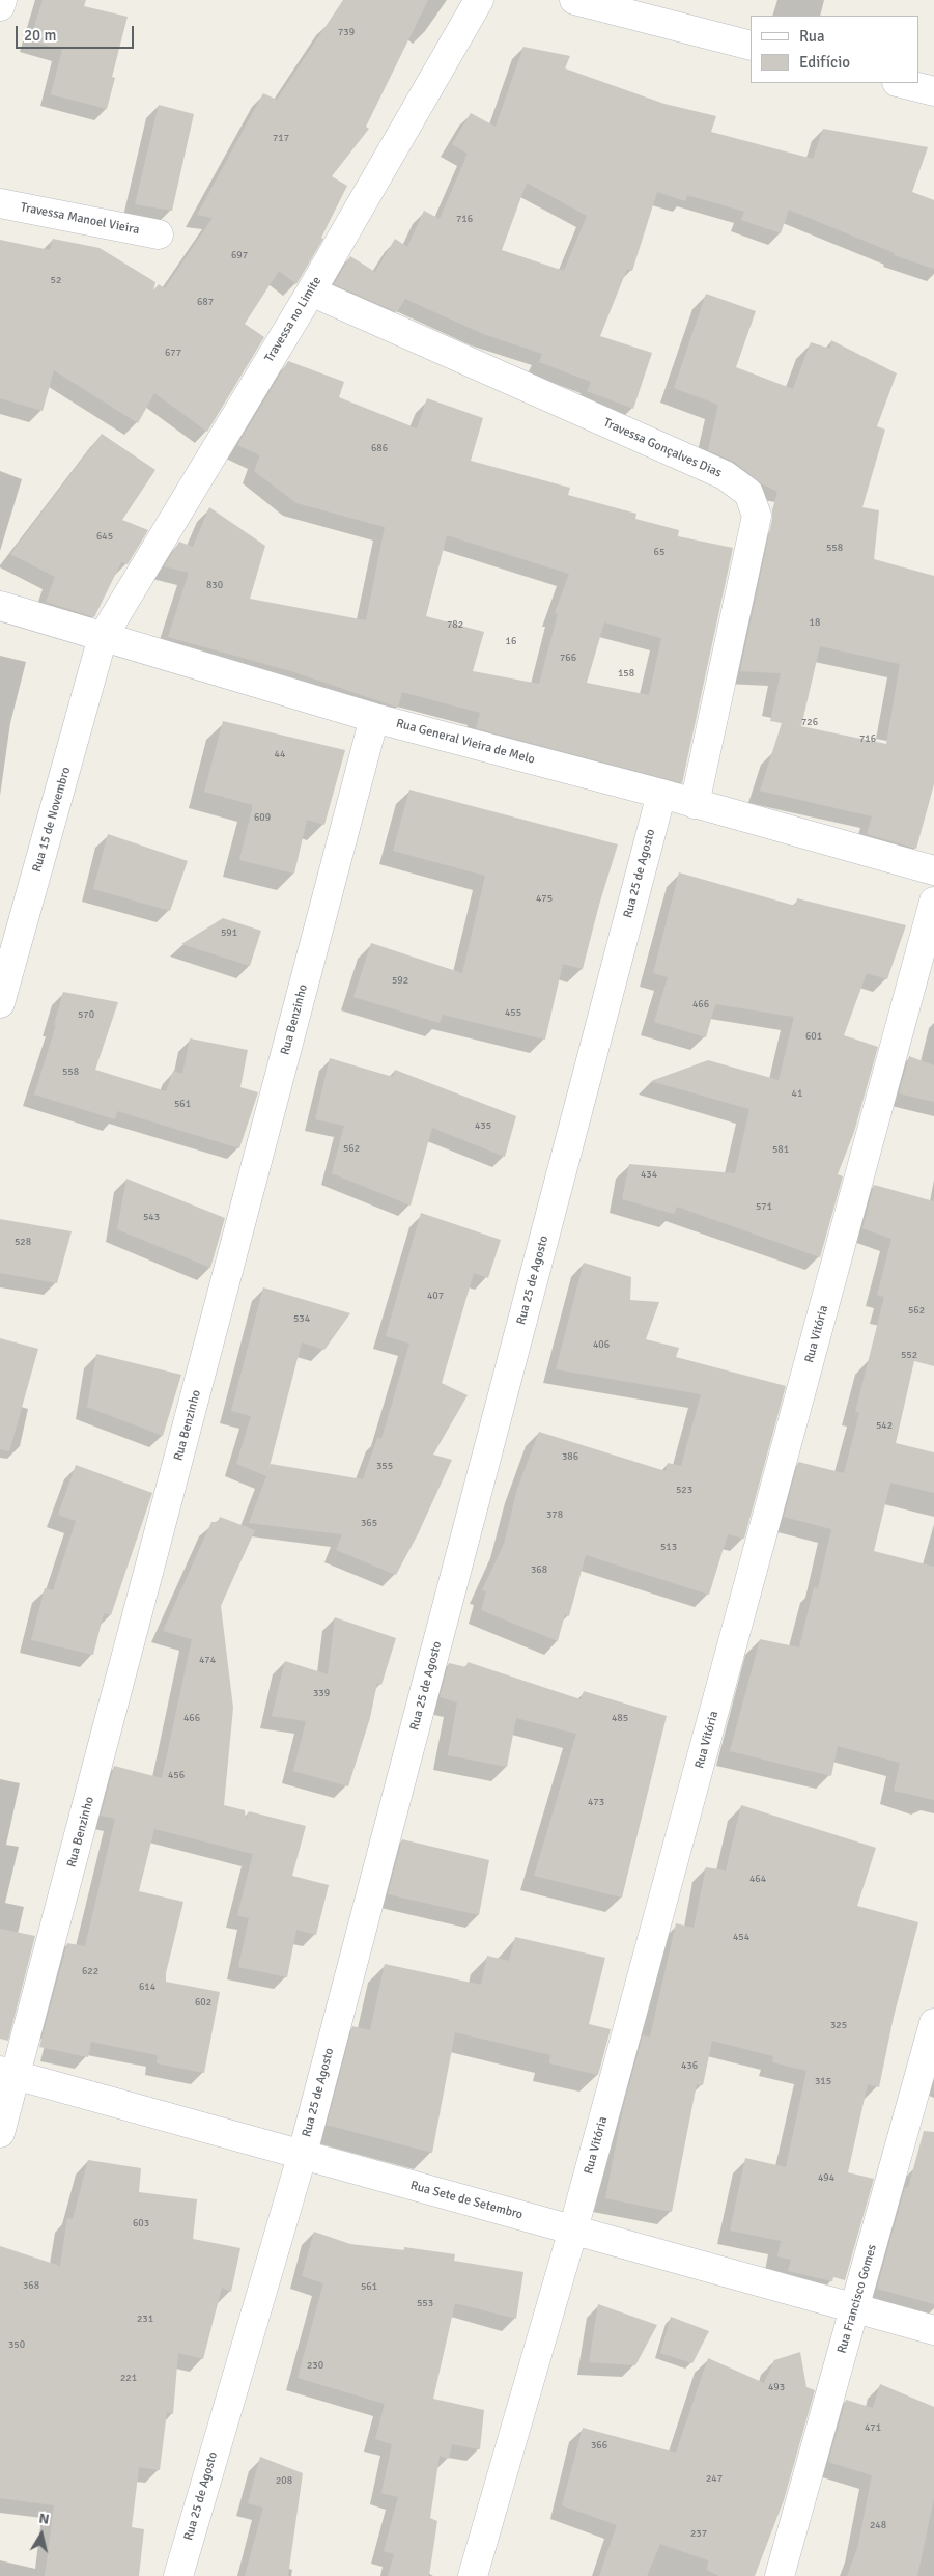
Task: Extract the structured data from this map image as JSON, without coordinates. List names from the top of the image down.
{
  "streets": {
    "street": [
      "Travessa Manoel Vieira",
      "Travessa no Limite",
      "Travessa Gonçalves Dias",
      "Rua General Vieira de Melo",
      "Rua 15 de Novembro",
      "Rua 25 de Agosto",
      "Rua Benzinho",
      "Rua Vitória",
      "Rua Sete de Setembro",
      "Rua Francisco Gomes"
    ]
  },
  "crossings": [
    ["Travessa no Limite", "Travessa Gonçalves Dias"],
    ["Travessa no Limite", "Rua General Vieira de Melo"],
    ["Travessa no Limite", "Rua 15 de Novembro"],
    ["Travessa Gonçalves Dias", "Rua General Vieira de Melo"],
    ["Rua General Vieira de Melo", "Rua 15 de Novembro"],
    ["Rua General Vieira de Melo", "Rua 25 de Agosto"],
    ["Rua General Vieira de Melo", "Rua Benzinho"],
    ["Rua 25 de Agosto", "Rua Sete de Setembro"],
    ["Rua Benzinho", "Rua Sete de Setembro"],
    ["Rua Vitória", "Rua Sete de Setembro"],
    ["Rua Sete de Setembro", "Rua Francisco Gomes"]
  ],
  "house_numbers": [
    "739",
    "717",
    "716",
    "697",
    "52",
    "687",
    "677",
    "686",
    "645",
    "558",
    "65",
    "830",
    "18",
    "782",
    "16",
    "766",
    "158",
    "726",
    "716",
    "44",
    "609",
    "475",
    "591",
    "592",
    "466",
    "455",
    "570",
    "601",
    "558",
    "41",
    "561",
    "435",
    "562",
    "581",
    "434",
    "571",
    "543",
    "528",
    "407",
    "562",
    "534",
    "406",
    "552",
    "542",
    "386",
    "355",
    "523",
    "378",
    "365",
    "513",
    "368",
    "474",
    "339",
    "466",
    "485",
    "456",
    "473",
    "464",
    "454",
    "622",
    "614",
    "602",
    "325",
    "436",
    "315",
    "494",
    "603",
    "368",
    "561",
    "553",
    "231",
    "350",
    "230",
    "221",
    "493",
    "471",
    "366",
    "247",
    "208",
    "248",
    "237"
  ],
  "legend": ["Rua", "Edifício"],
  "scale_bar": "20 m",
  "north": "top"
}
